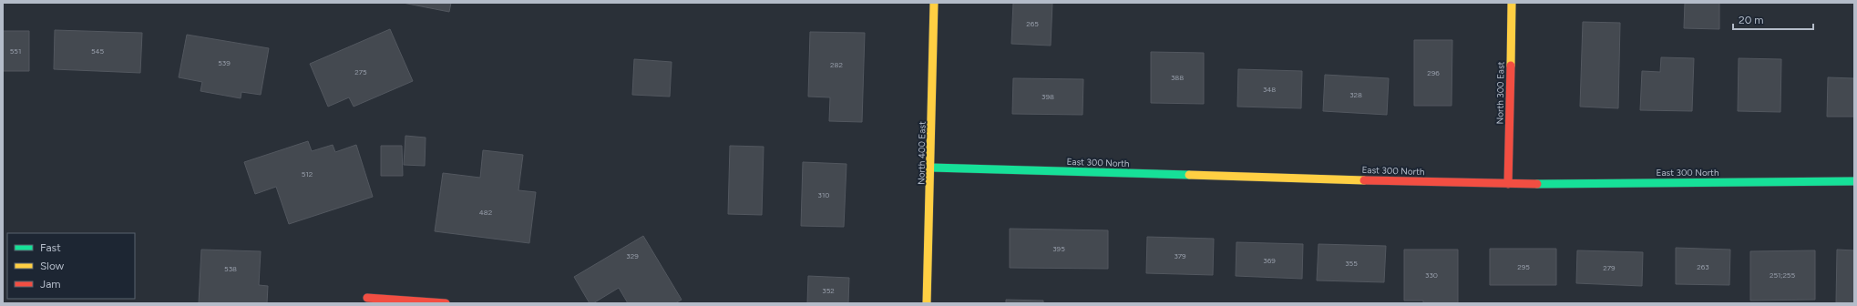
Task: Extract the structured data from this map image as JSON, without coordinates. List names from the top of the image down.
{
  "streets": {
    "street": ["North 300 East", "North 400 East", "East 300 North"]
  },
  "crossings": [
    ["North 300 East", "East 300 North"],
    ["North 400 East", "East 300 North"]
  ],
  "house_numbers": [
    "265",
    "551",
    "545",
    "539",
    "282",
    "275",
    "296",
    "388",
    "348",
    "328",
    "398",
    "512",
    "310",
    "482",
    "395",
    "329",
    "379",
    "369",
    "355",
    "295",
    "263",
    "279",
    "538",
    "330",
    "251;255",
    "352"
  ],
  "legend": ["Fast", "Slow", "Jam"],
  "scale_bar": "20 m"
}
